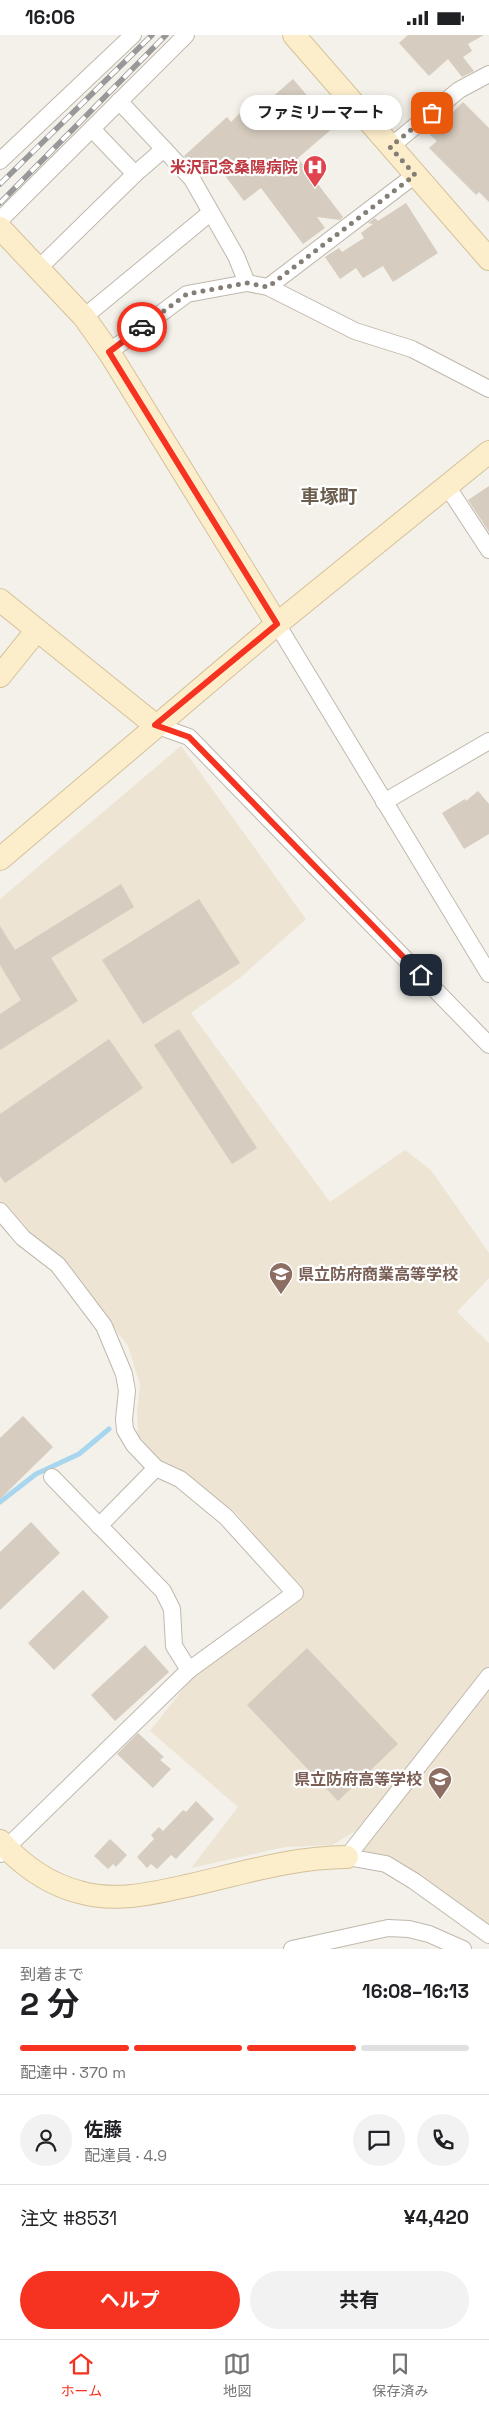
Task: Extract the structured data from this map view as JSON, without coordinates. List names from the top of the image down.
{
  "districts": ["車塚町"],
  "places": {
    "other": ["ファミリーマート"],
    "hospital": ["米沢記念桑陽病院"],
    "school or university": ["県立防府商業高等学校", "県立防府高等学校"]
  },
  "page": {
    "status": "16:06",
    "bubble": "ファミリーマート",
    "heading": ["2 分", "到着まで", "16:08–16:13"],
    "panel": [
      "佐藤",
      "配達員 · 4.9",
      "注文 #8531",
      "¥4,420"
    ],
    "bar": "配達中 · 370 m",
    "buttons": ["ヘルプ", "共有"],
    "tabs": ["ホーム", "地図", "保存済み"]
  }
}
